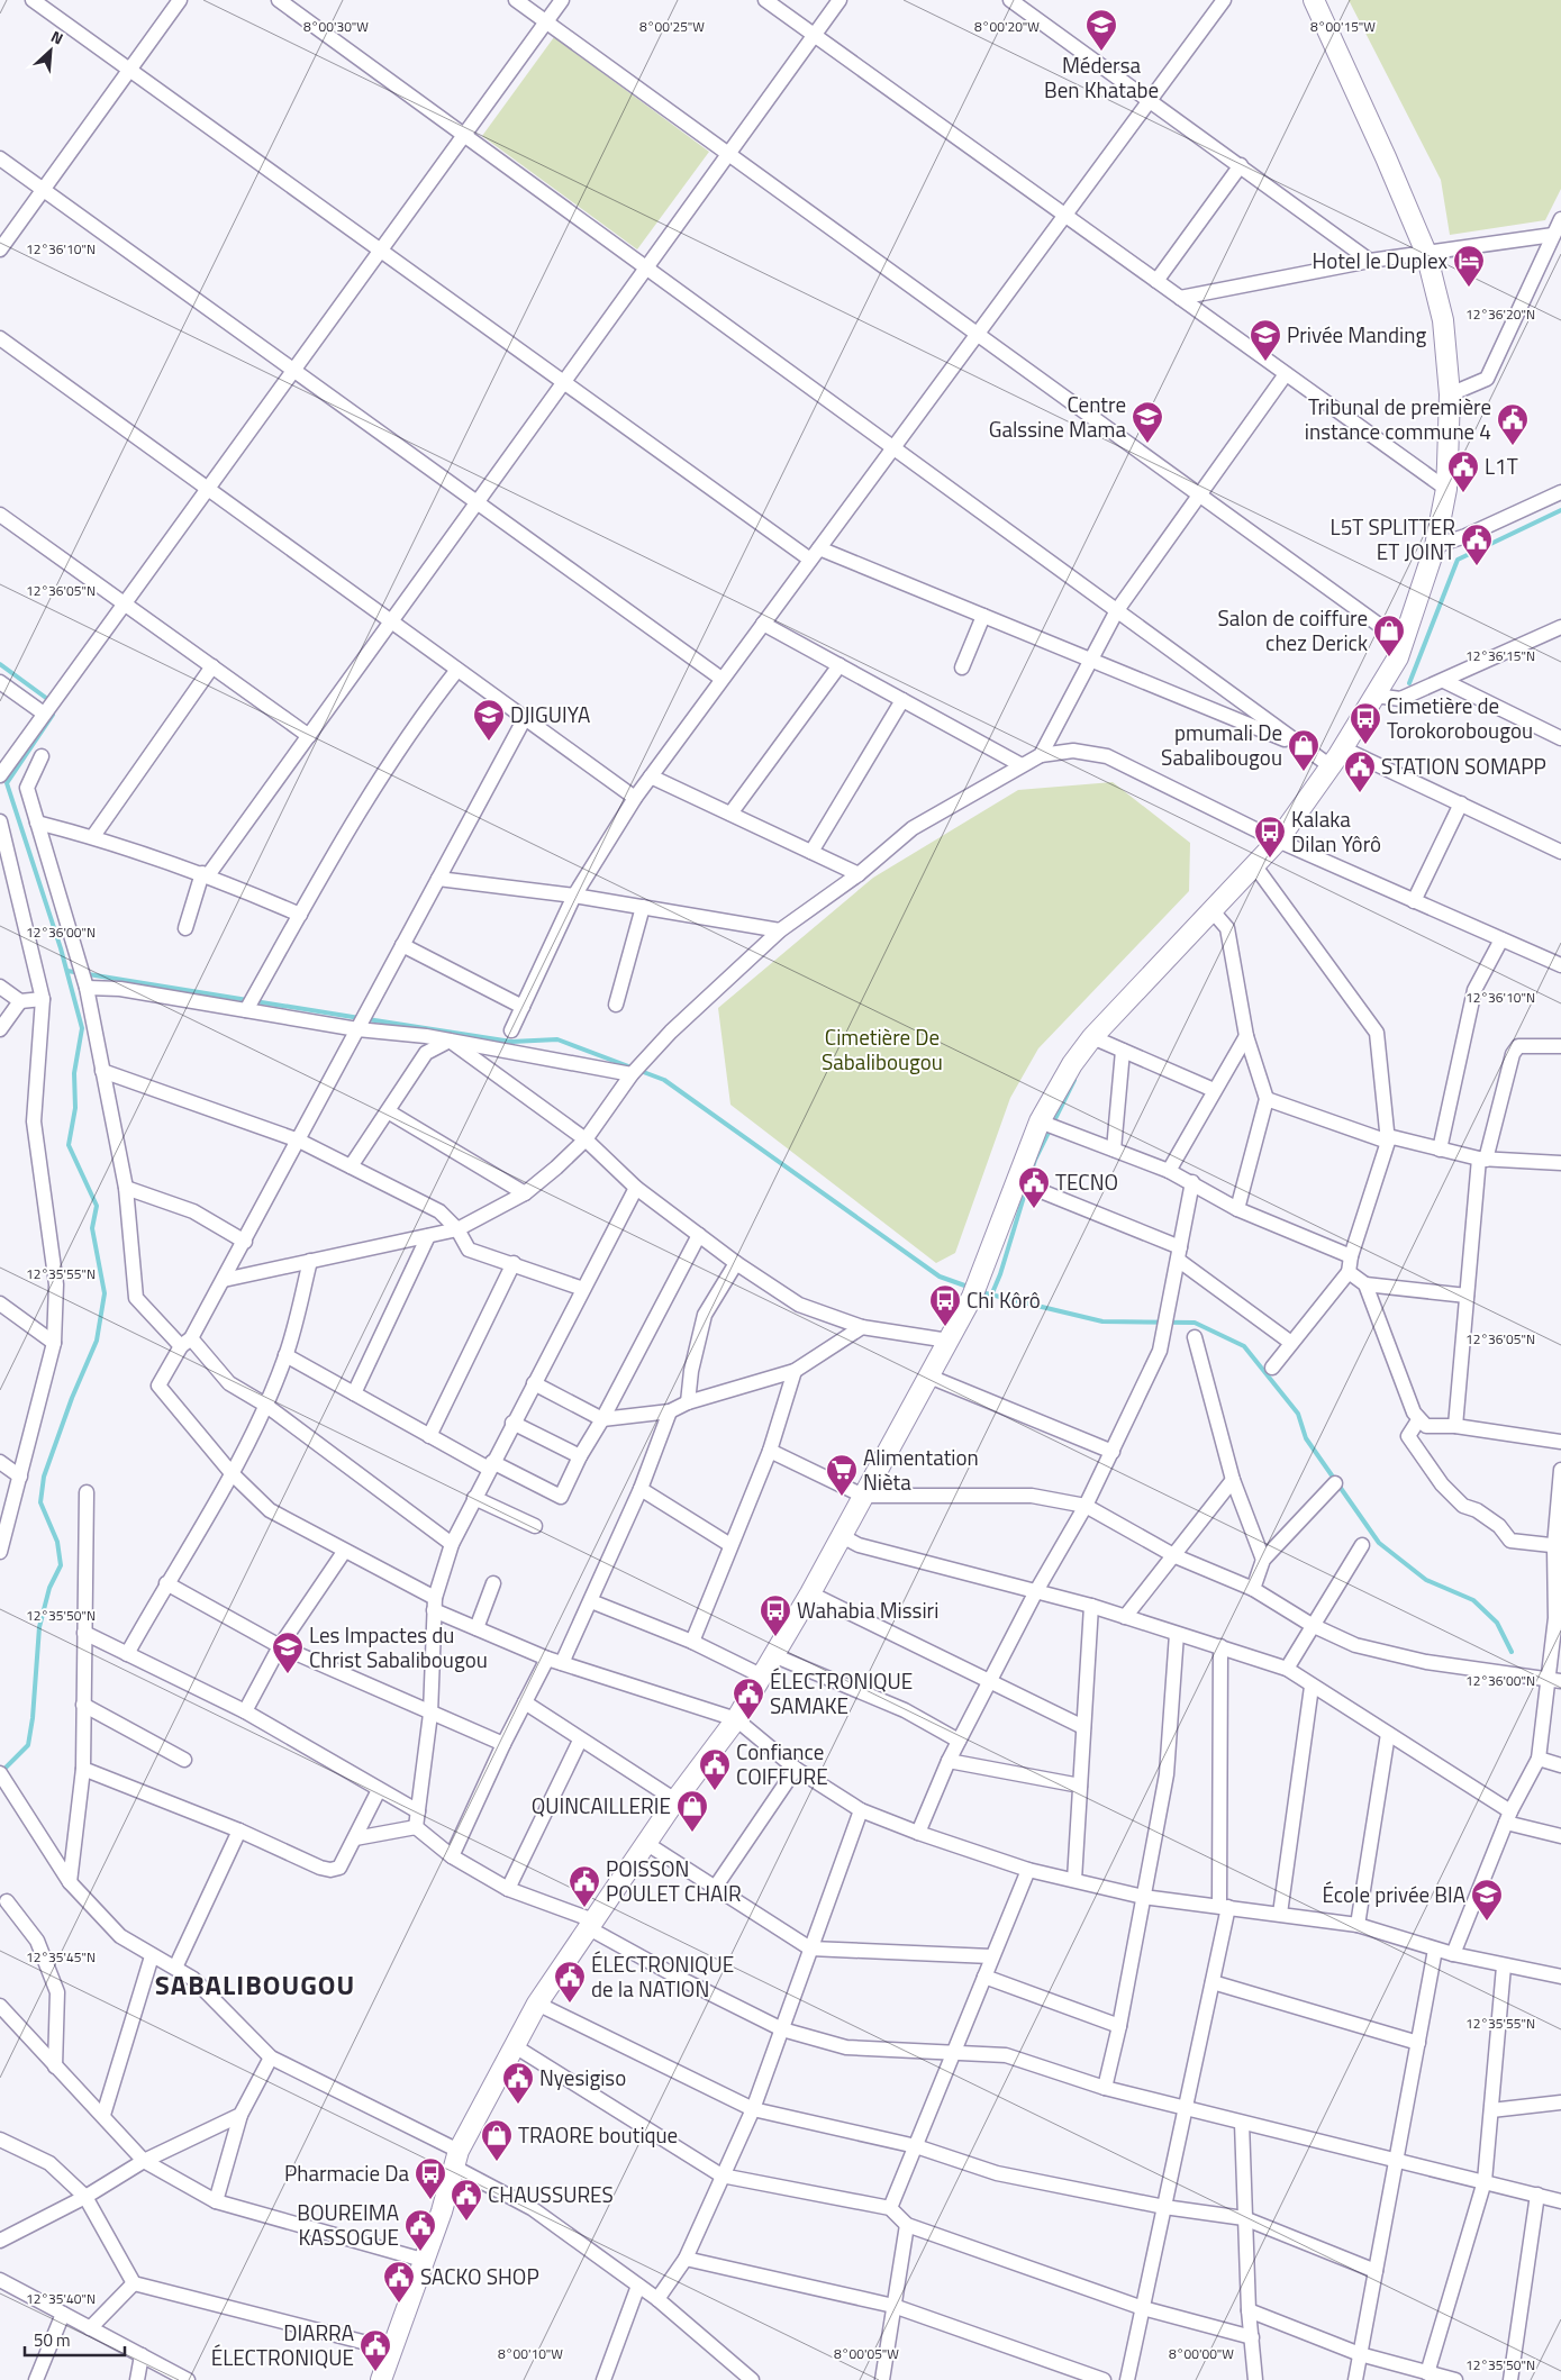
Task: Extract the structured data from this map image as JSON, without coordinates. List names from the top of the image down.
{
  "districts": ["SABALIBOUGOU"],
  "parks": ["Cimetière De Sabalibougou"],
  "places": {
    "school or university": [
      "Médersa Ben Khatabe",
      "Privée Manding",
      "Centre Galssine Mama",
      "DJIGUIYA",
      "Les Impactes du Christ Sabalibougou",
      "École privée BIA"
    ],
    "hotel": ["Hotel le Duplex"],
    "public building": [
      "Tribunal de première instance commune 4",
      "L1T",
      "L5T SPLITTER ET JOINT",
      "STATION SOMAPP",
      "TECNO",
      "ÉLECTRONIQUE SAMAKE",
      "Confiance COIFFURE",
      "POISSON POULET CHAIR",
      "ÉLECTRONIQUE de la NATION",
      "Nyesigiso",
      "CHAUSSURES",
      "BOUREIMA KASSOGUE",
      "SACKO SHOP",
      "DIARRA ÉLECTRONIQUE"
    ],
    "shop": [
      "Salon de coiffure chez Derick",
      "pmumali De Sabalibougou",
      "QUINCAILLERIE",
      "TRAORE boutique"
    ],
    "bus stop": [
      "Cimetière de Torokorobougou",
      "Kalaka Dilan Yôrô",
      "Chi Kôrô",
      "Wahabia Missiri",
      "Pharmacie Da"
    ],
    "supermarket": ["Alimentation Nièta"]
  },
  "scale_bar": "50 m",
  "north": "top right",
  "coordinates": [
    "8°00'30\"W",
    "8°00'25\"W",
    "8°00'20\"W",
    "8°00'15\"W",
    "12°36'10\"N",
    "12°36'20\"N",
    "12°36'05\"N",
    "12°36'15\"N",
    "12°36'00\"N",
    "12°35'55\"N",
    "12°35'50\"N",
    "12°35'45\"N",
    "12°35'40\"N",
    "8°00'10\"W",
    "8°00'05\"W",
    "8°00'00\"W"
  ]
}
